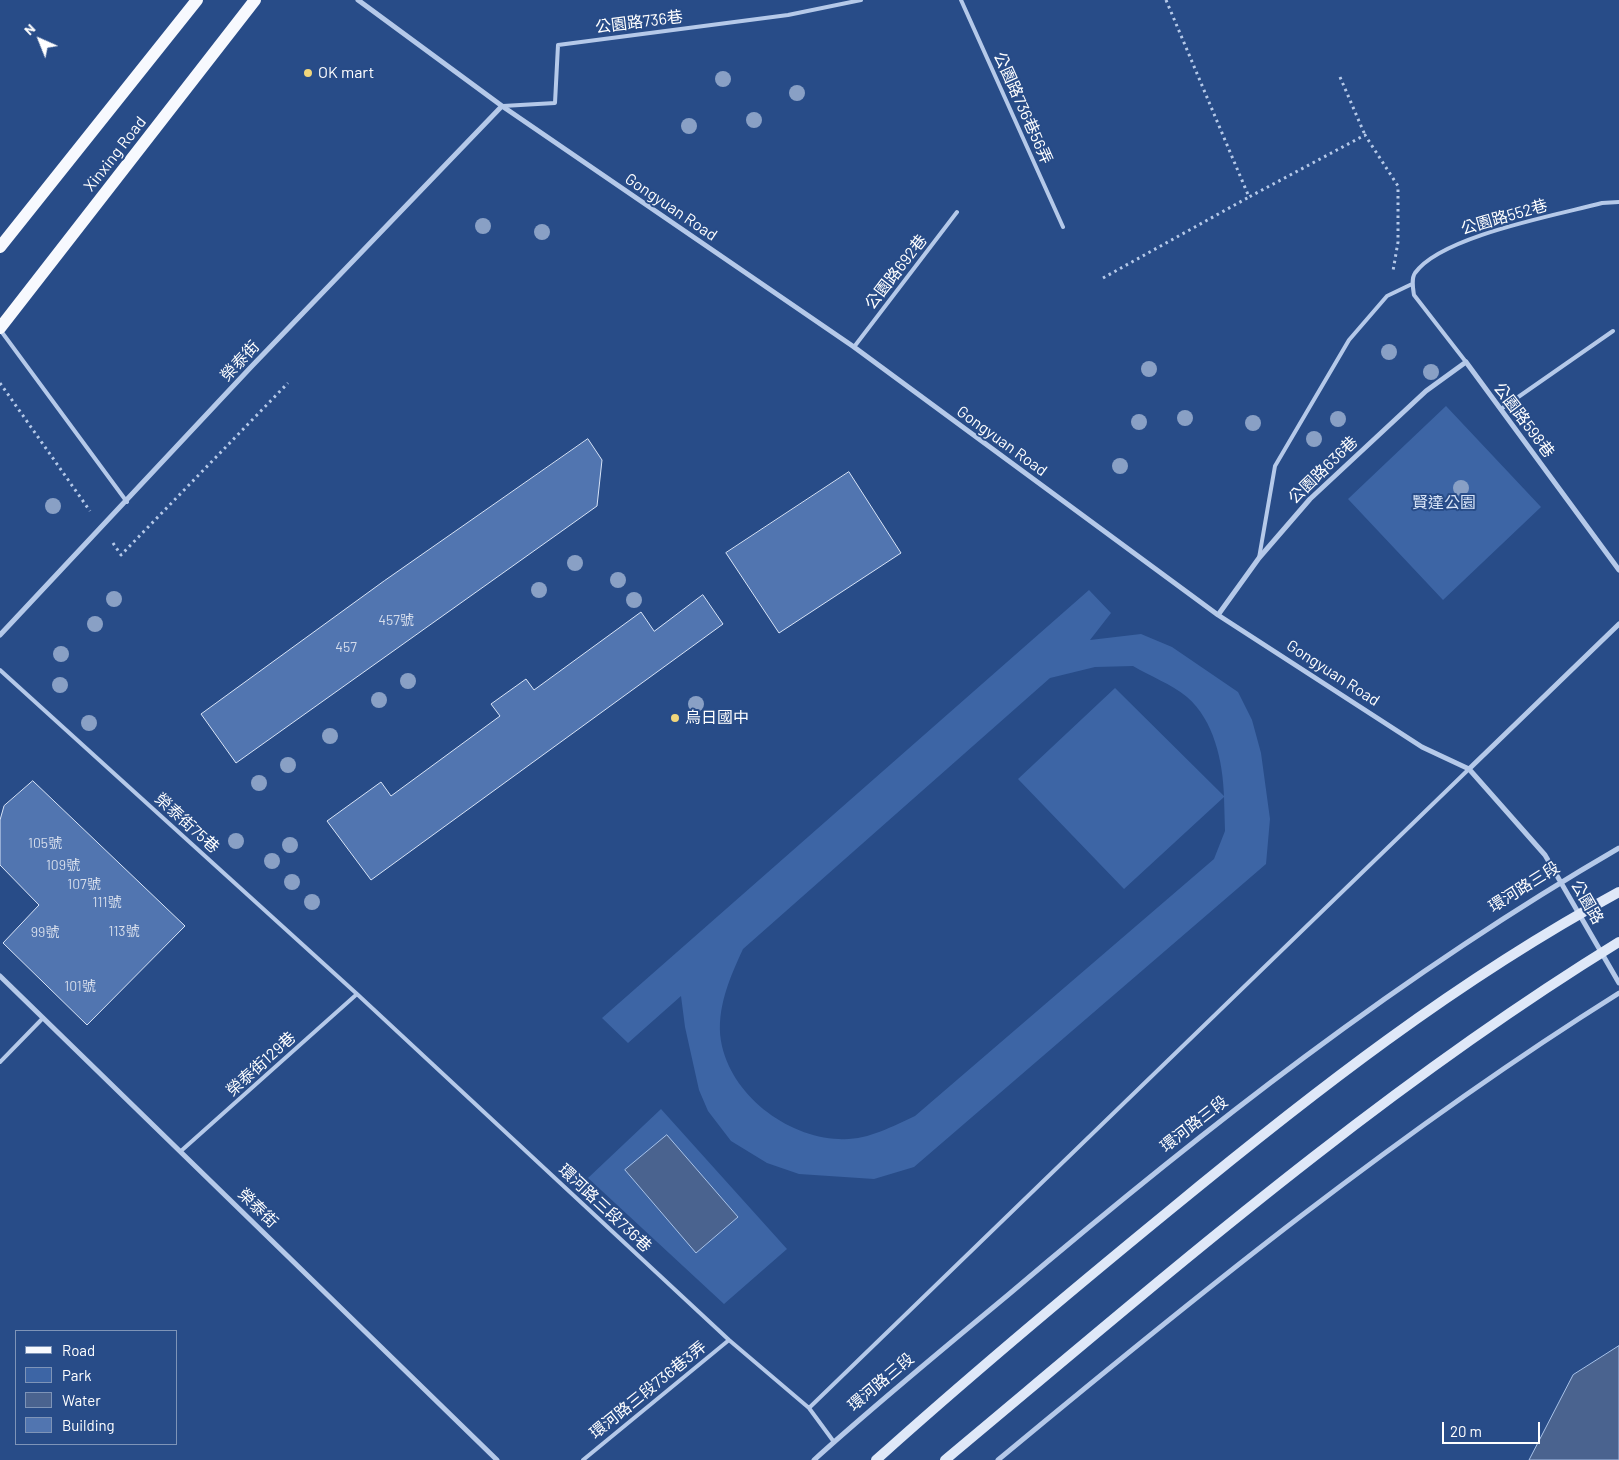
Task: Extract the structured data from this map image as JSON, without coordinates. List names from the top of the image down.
{
  "streets": {
    "main road": ["Xinxing Road"],
    "street": [
      "Gongyuan Road",
      "榮泰街",
      "公園路598巷",
      "公園路636巷",
      "環河路三段",
      "公園路"
    ],
    "lane": [
      "公園路736巷",
      "公園路736巷56弄",
      "公園路552巷",
      "公園路692巷",
      "榮泰街75巷",
      "榮泰街129巷",
      "環河路三段736巷",
      "環河路三段736巷3弄"
    ]
  },
  "crossings": [
    ["公園路736巷", "Gongyuan Road"],
    ["公園路736巷", "榮泰街"],
    ["Gongyuan Road", "公園路692巷"],
    ["Gongyuan Road", "榮泰街"],
    ["Gongyuan Road", "公園路636巷"],
    ["Gongyuan Road", "公園路"],
    ["公園路552巷", "公園路598巷"],
    ["榮泰街", "榮泰街129巷"],
    ["公園路598巷", "公園路636巷"],
    ["榮泰街75巷", "榮泰街129巷"],
    ["榮泰街75巷", "環河路三段736巷"],
    ["環河路三段", "公園路"],
    ["環河路三段", "環河路三段736巷"],
    ["榮泰街129巷", "環河路三段736巷"],
    ["環河路三段736巷", "環河路三段736巷3弄"]
  ],
  "parks": ["賢達公園"],
  "places": ["OK mart", "烏日國中"],
  "house_numbers": [
    "457號",
    "457",
    "105號",
    "109號",
    "107號",
    "111號",
    "113號",
    "99號",
    "101號"
  ],
  "legend": [
    "Road",
    "Park",
    "Water",
    "Building"
  ],
  "scale_bar": "20 m",
  "north": "top left"
}
